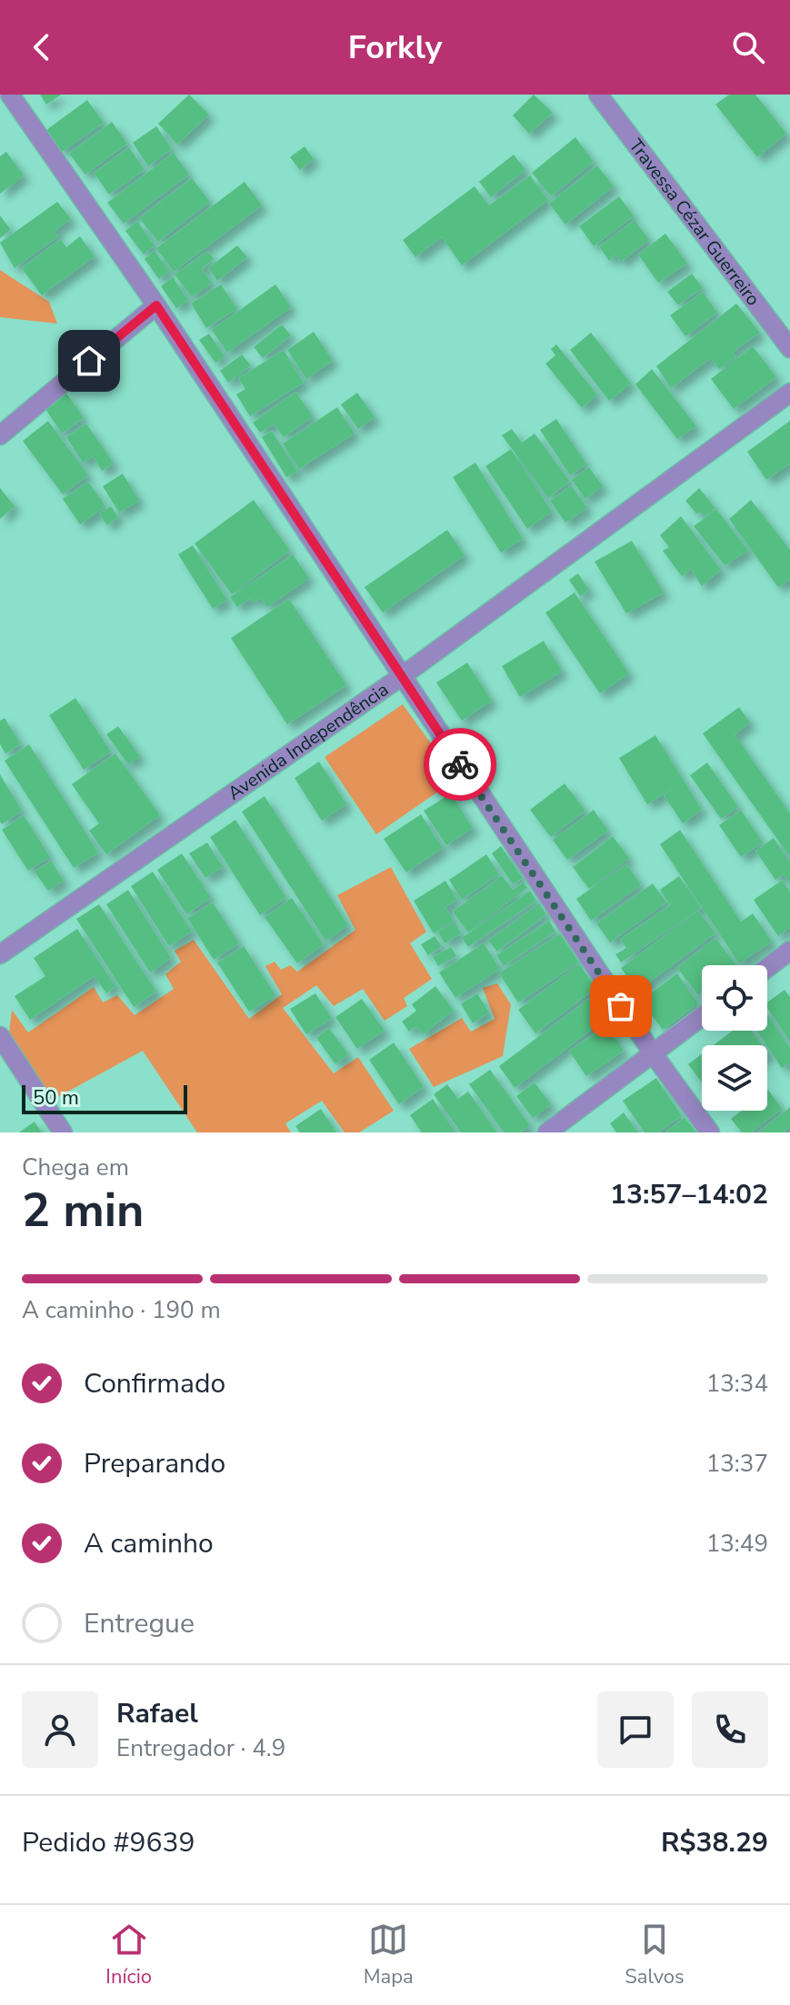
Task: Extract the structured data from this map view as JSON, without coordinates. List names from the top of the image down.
{
  "streets": {
    "street": ["Travessa Cézar Guerreiro", "Avenida Independência"]
  },
  "scale_bar": "50 m",
  "page": {
    "header": "Forkly",
    "scale": "50 m",
    "heading": ["2 min", "Chega em", "13:57–14:02"],
    "panel": [
      "Rafael",
      "Entregador · 4.9",
      "Pedido #9639",
      "R$38.29"
    ],
    "bar": "A caminho · 190 m",
    "list": [
      ["Confirmado", "13:34"],
      ["Preparando", "13:37"],
      ["A caminho", "13:49"],
      "Entregue"
    ],
    "tabs": ["Início", "Mapa", "Salvos"]
  }
}
